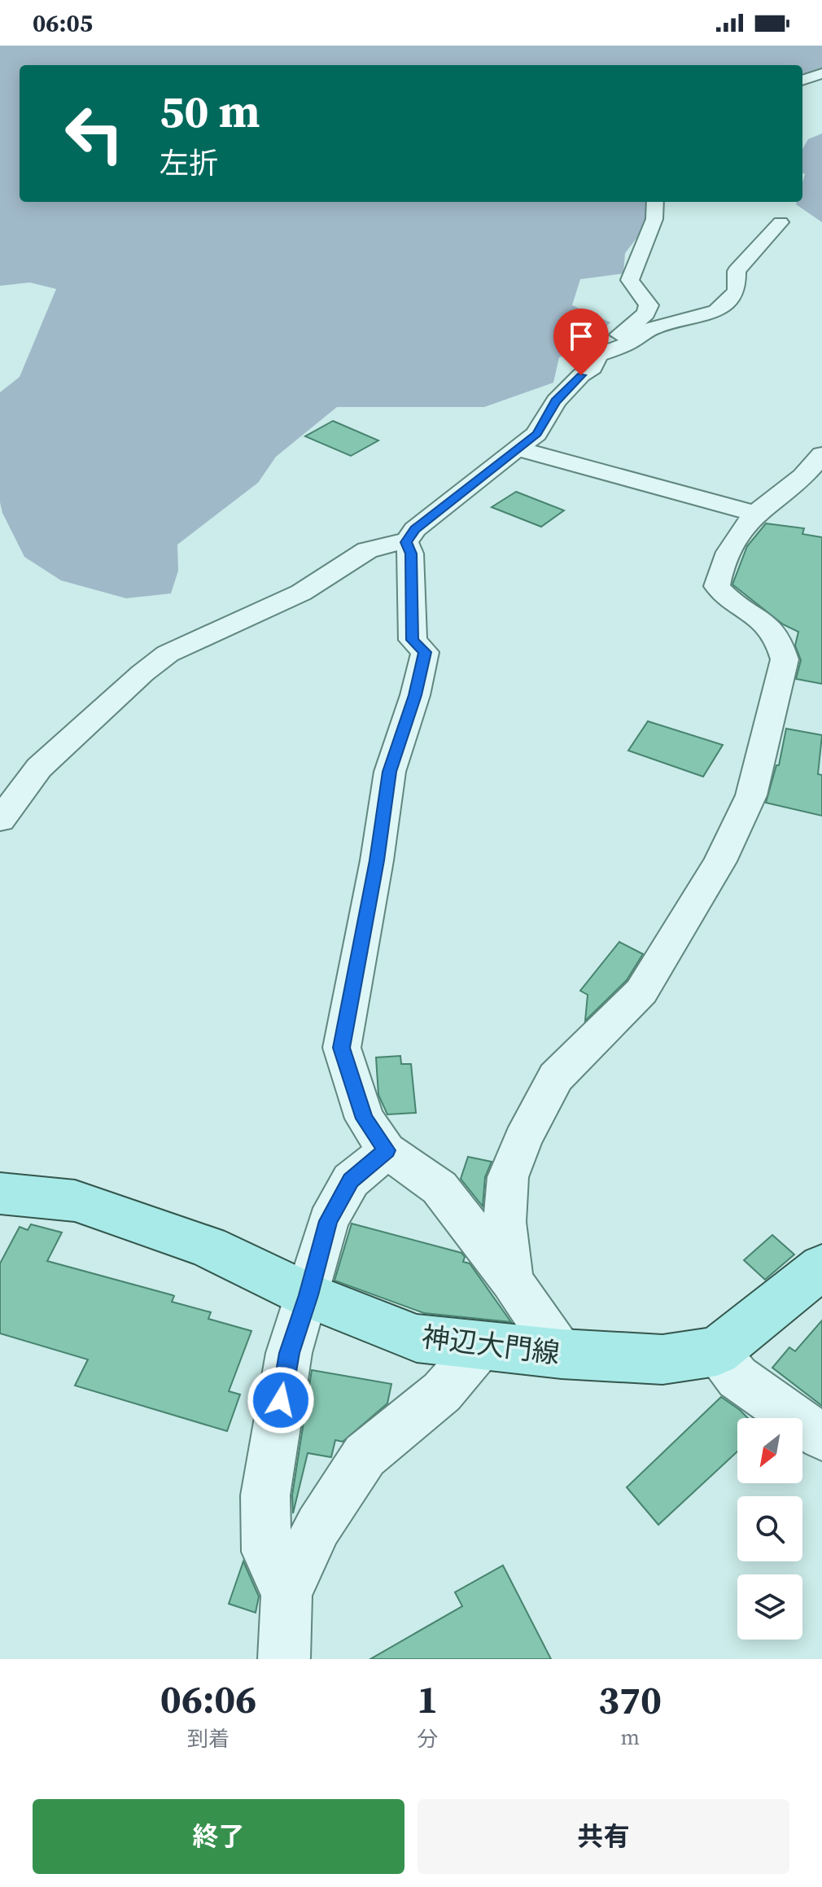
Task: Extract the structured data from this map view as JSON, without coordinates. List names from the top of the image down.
{
  "streets": {
    "main road": ["神辺大門線"]
  },
  "north": "bottom left",
  "page": {
    "status": "06:05",
    "turn": ["50 m", "左折"],
    "eta": [
      "06:06",
      "到着",
      "1",
      "分",
      "370",
      "m"
    ],
    "buttons": ["終了", "共有"]
  }
}
